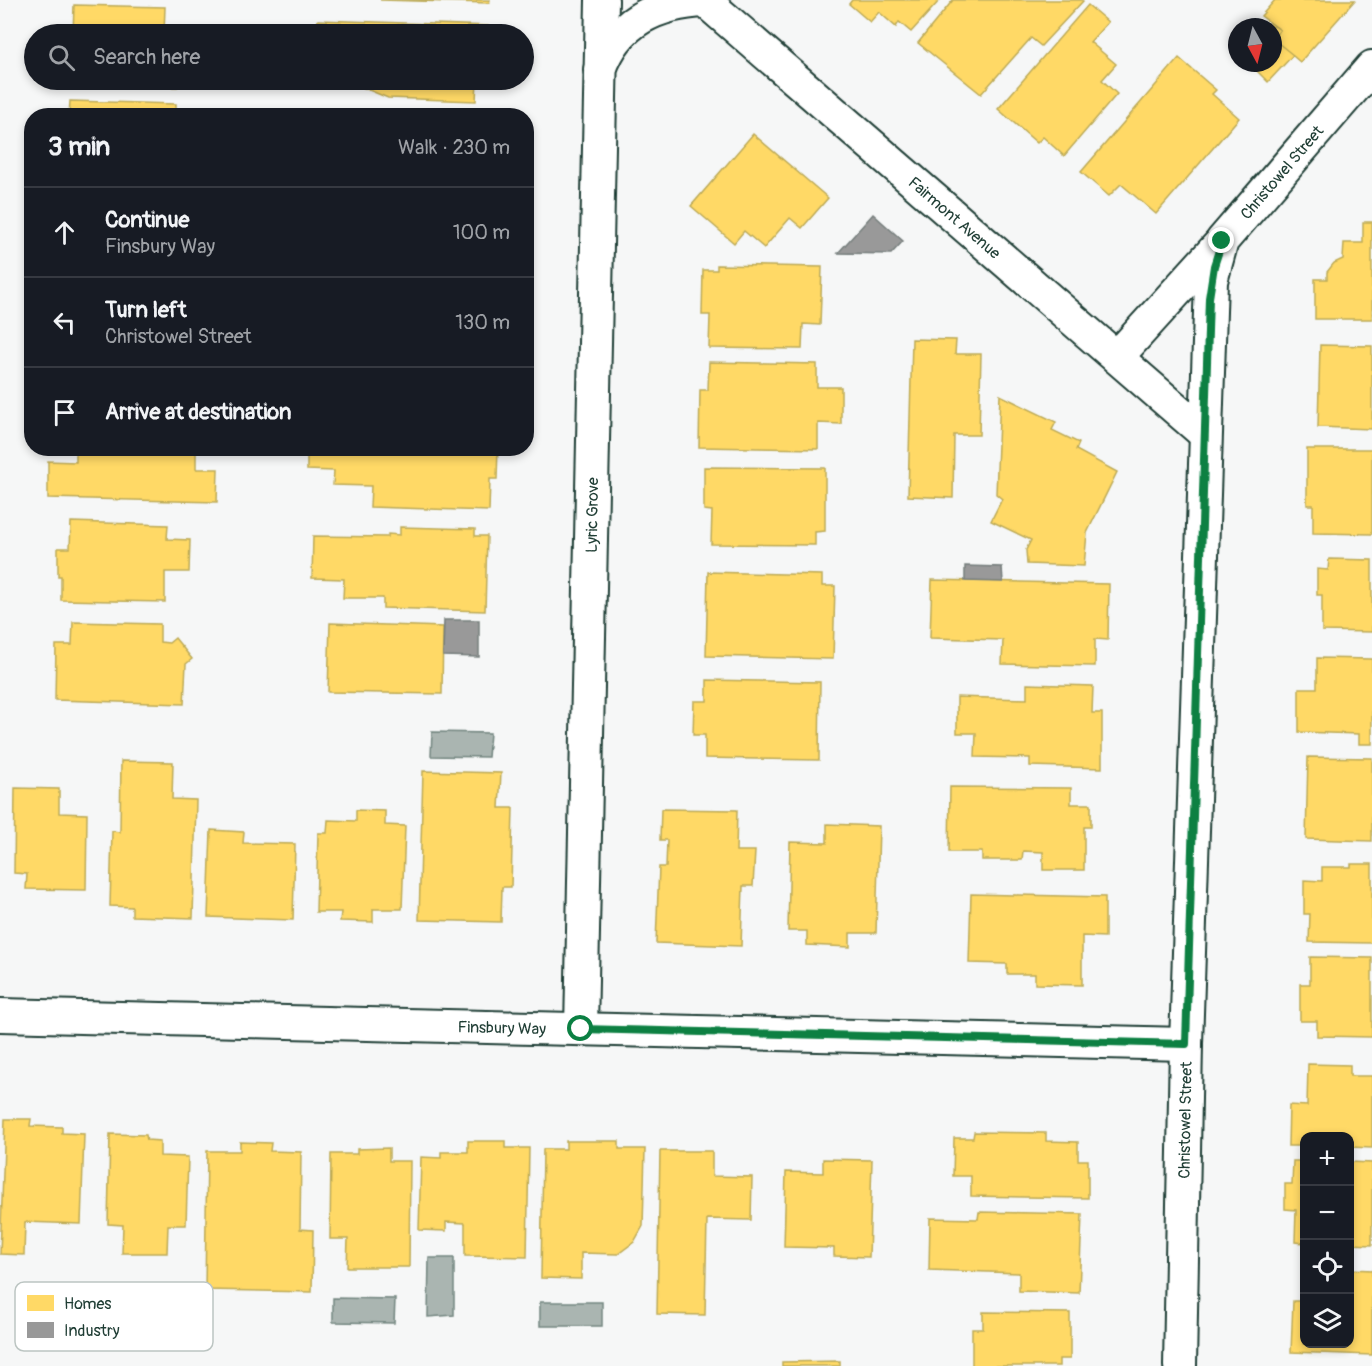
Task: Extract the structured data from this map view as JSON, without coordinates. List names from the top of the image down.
{
  "streets": {
    "street": [
      "Christowel Street",
      "Fairmont Avenue",
      "Lyric Grove",
      "Finsbury Way"
    ]
  },
  "crossings": [
    ["Christowel Street", "Fairmont Avenue"],
    ["Christowel Street", "Finsbury Way"],
    ["Lyric Grove", "Finsbury Way"]
  ],
  "legend": ["Homes", "Industry"],
  "north": "bottom",
  "page": {
    "search": "Search here",
    "heading": ["3 min", "Walk · 230 m"],
    "list": [
      ["Continue", "Finsbury Way", "100 m"],
      ["Turn left", "Christowel Street", "130 m"],
      "Arrive at destination"
    ],
    "map_buttons": ["+", "−"]
  }
}
